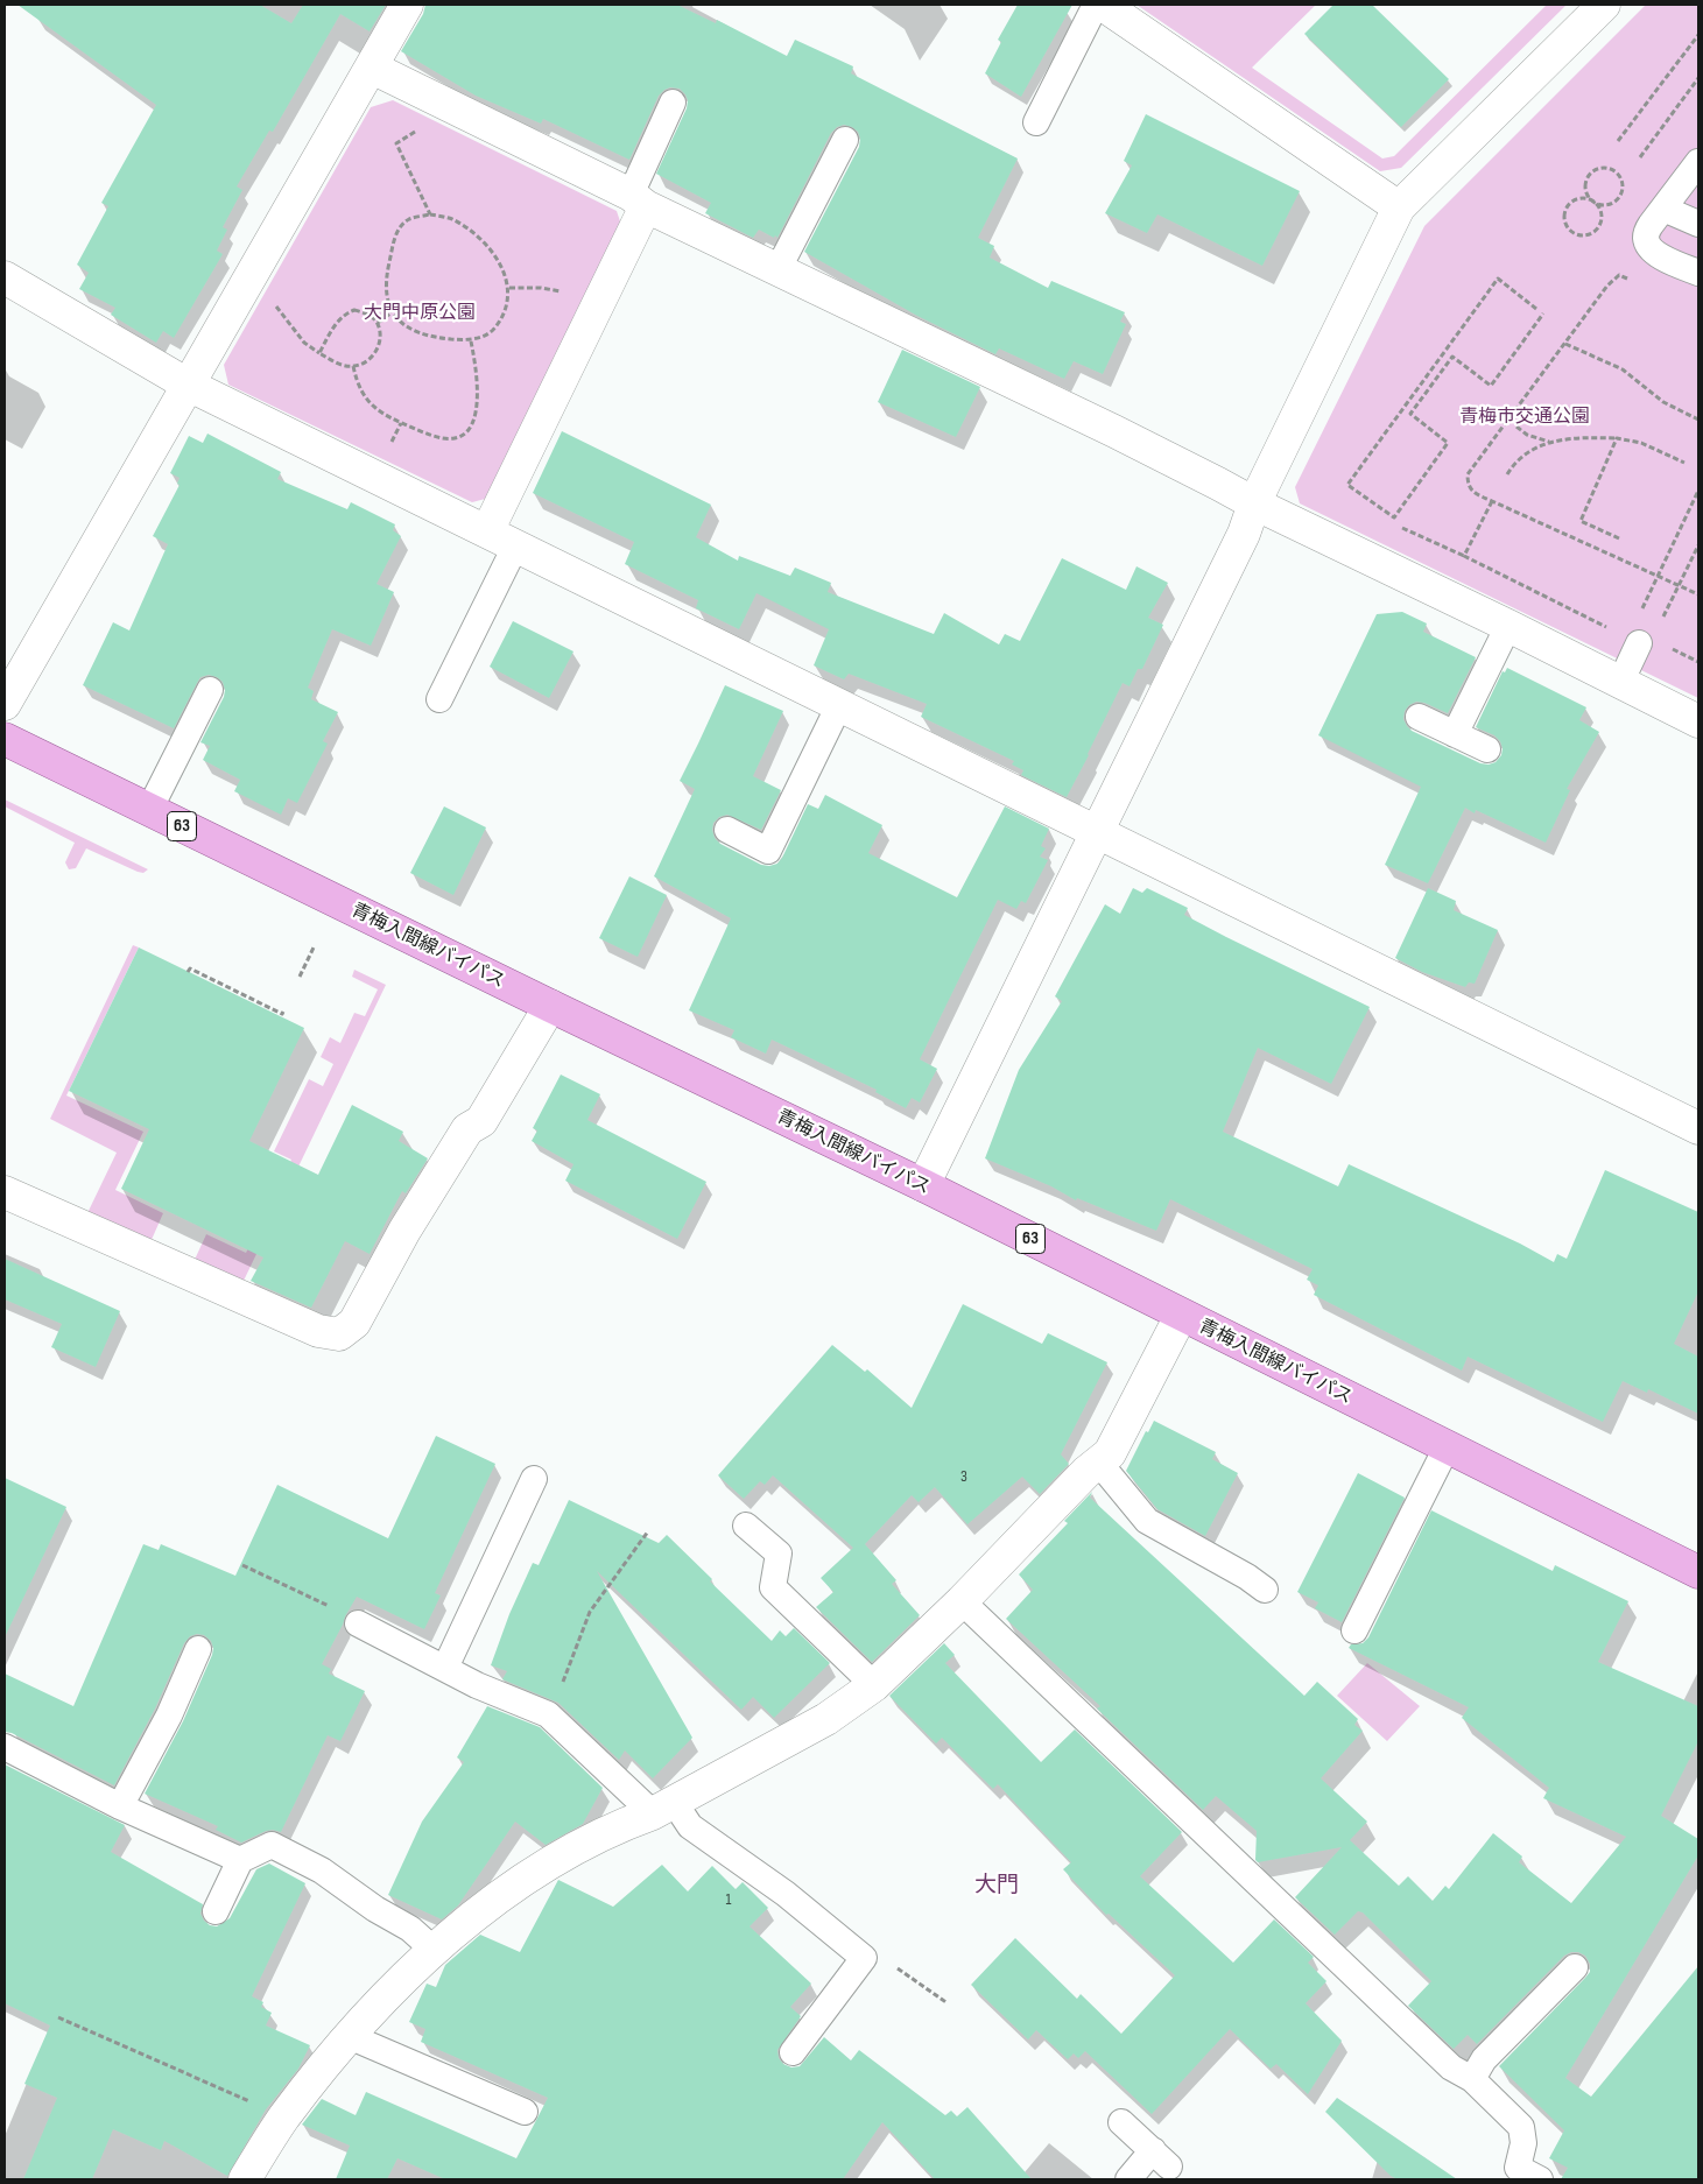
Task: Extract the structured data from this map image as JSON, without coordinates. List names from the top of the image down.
{
  "streets": {
    "main road": ["63", "青梅入間線バイパス"]
  },
  "districts": ["大門"],
  "parks": ["大門中原公園", "青梅市交通公園"],
  "house_numbers": ["3", "1"]
}
